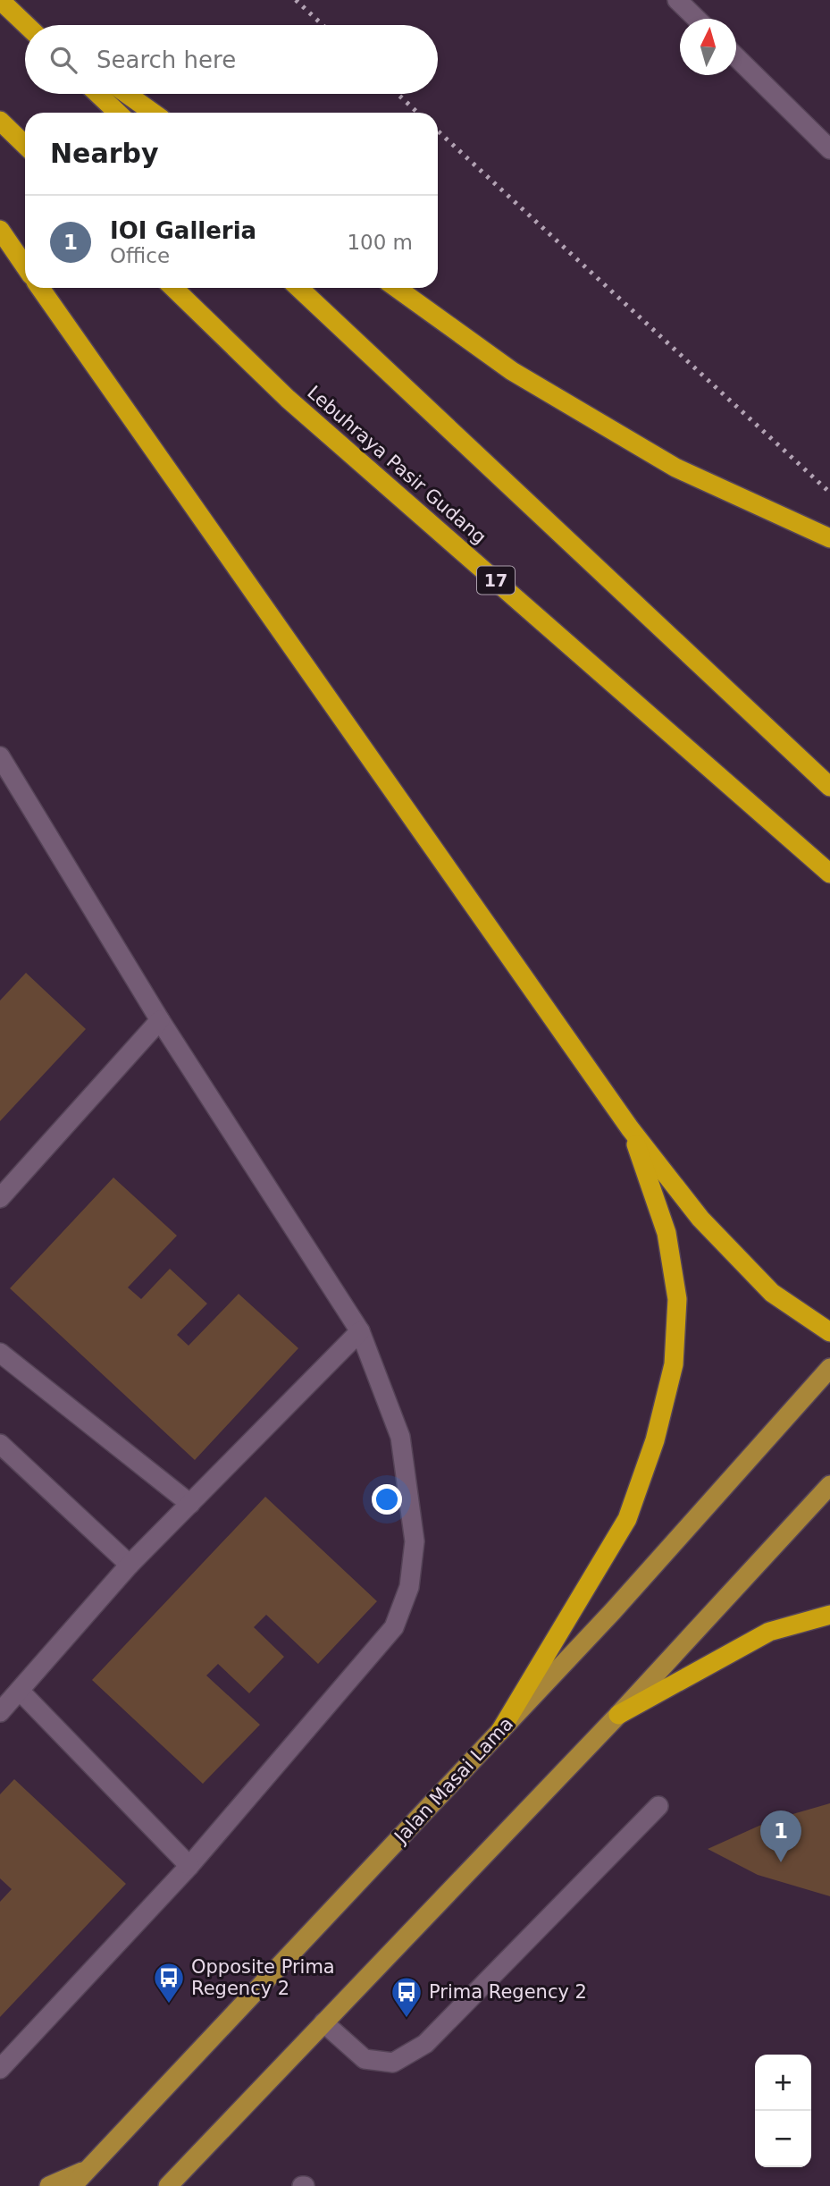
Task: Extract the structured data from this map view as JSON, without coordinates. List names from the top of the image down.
{
  "streets": {
    "highway": ["Lebuhraya Pasir Gudang", "17"],
    "main road": ["Jalan Masai Lama"]
  },
  "places": {
    "bus stop": ["Opposite Prima Regency 2", "Prima Regency 2"]
  },
  "north": "top",
  "page": {
    "search": "Search here",
    "heading": "Nearby",
    "list": [
      {
        "mark": "1",
        "name": "IOI Galleria",
        "note": "Office",
        "value": "100 m"
      }
    ],
    "pins": "1",
    "map_buttons": ["+", "−"]
  }
}
